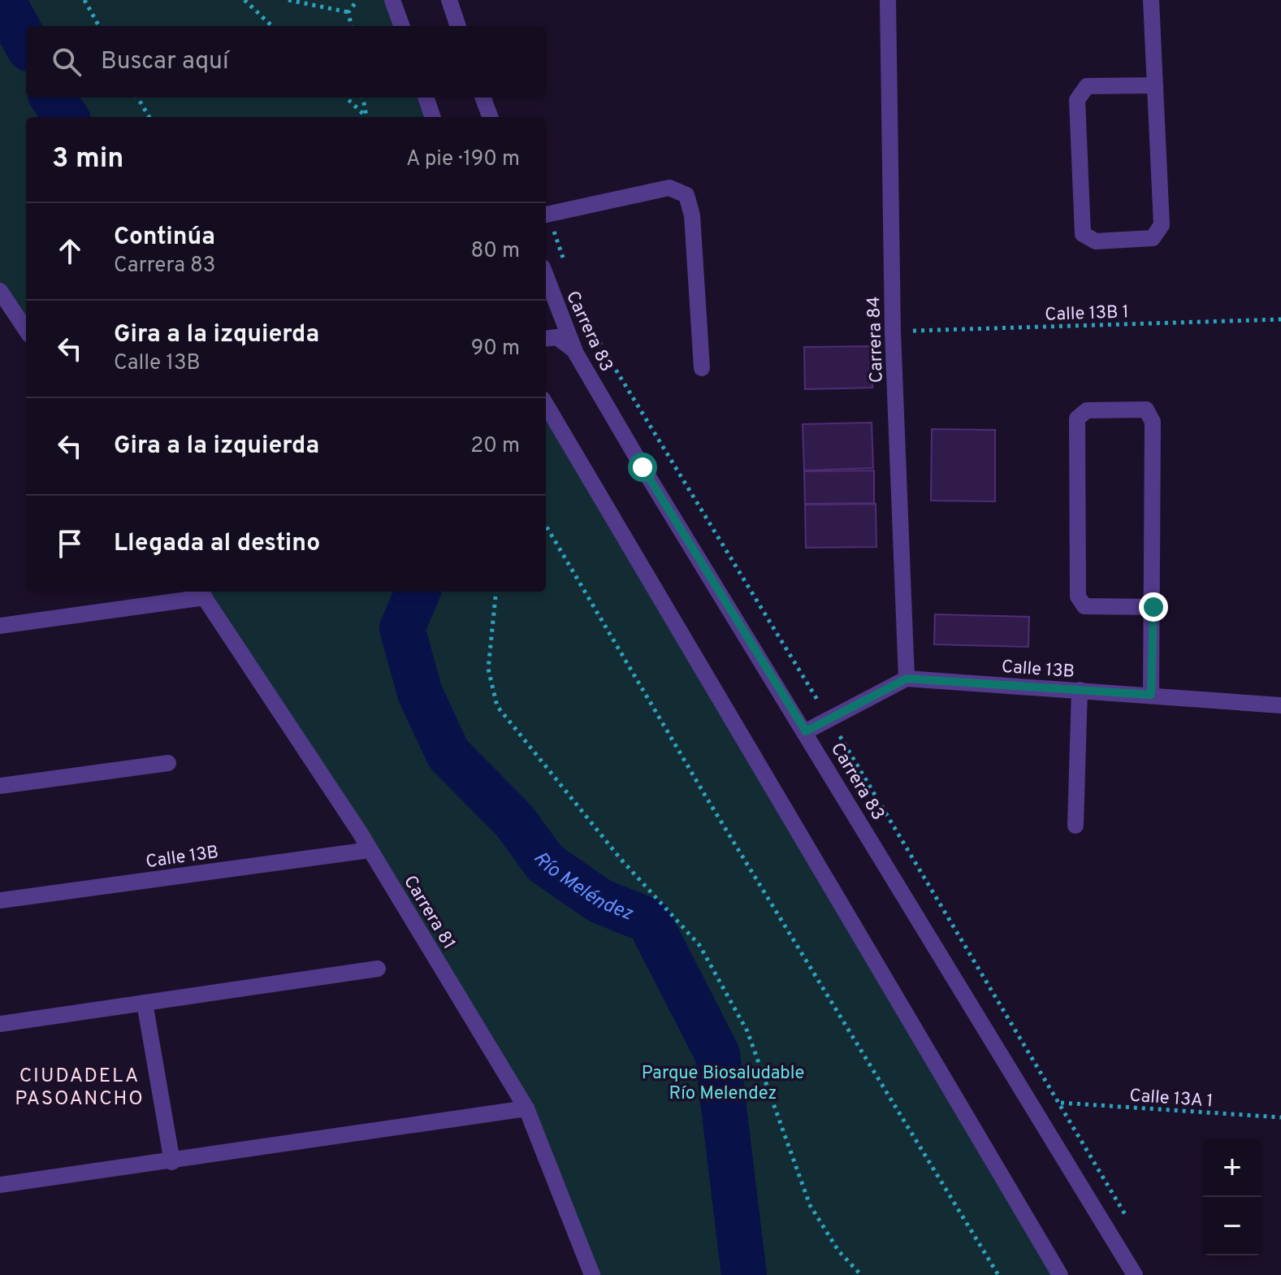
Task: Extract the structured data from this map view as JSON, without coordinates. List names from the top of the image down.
{
  "streets": {
    "street": [
      "Carrera 83",
      "Carrera 84",
      "Calle 13B",
      "Carrera 81"
    ],
    "path": ["Calle 13B 1", "Calle 13A 1"]
  },
  "crossings": [
    ["Calle 13B 1", "Carrera 84"],
    ["Carrera 84", "Calle 13B"],
    ["Calle 13B", "Carrera 81"]
  ],
  "districts": ["CIUDADELA PASOANCHO"],
  "water": ["Río Meléndez"],
  "parks": ["Parque Biosaludable Río Melendez"],
  "page": {
    "search": "Buscar aquí",
    "heading": ["3 min", "A pie · 190 m"],
    "list": [
      ["Continúa", "Carrera 83", "80 m"],
      ["Gira a la izquierda", "Calle 13B", "90 m"],
      ["Gira a la izquierda", "20 m"],
      "Llegada al destino"
    ],
    "map_buttons": ["+", "−"]
  }
}
